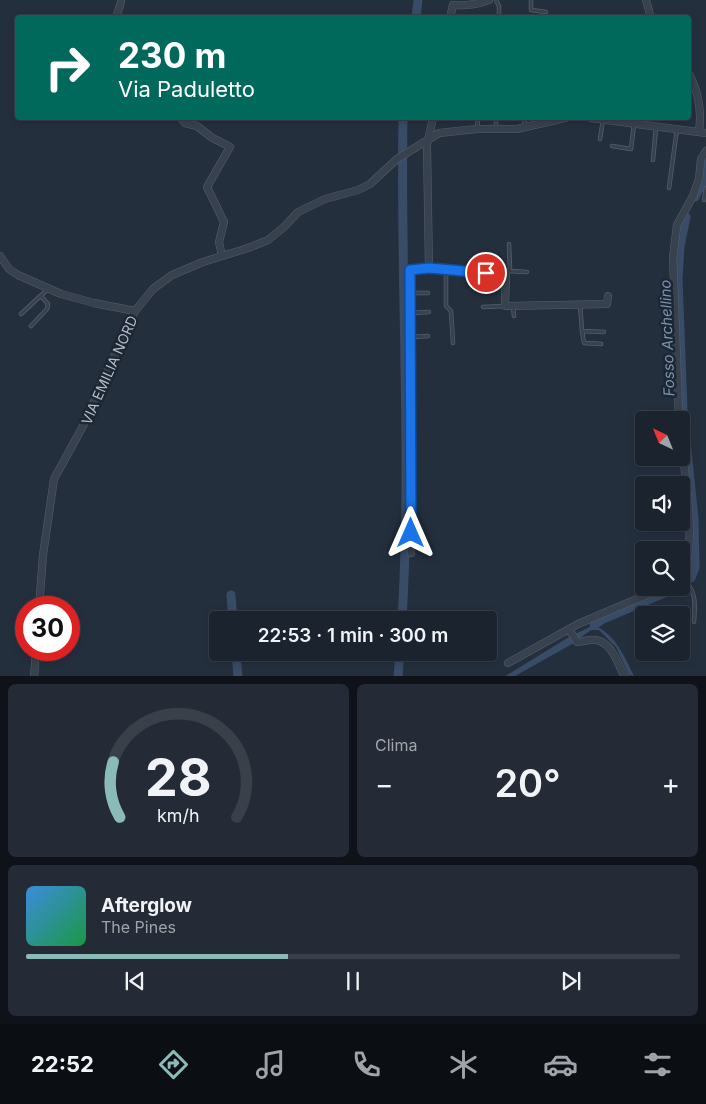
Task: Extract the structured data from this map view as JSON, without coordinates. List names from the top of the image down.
{
  "streets": {
    "street": ["VIA EMILIA NORD"]
  },
  "water": ["Fosso Archellino"],
  "north": "top left",
  "page": {
    "turn": ["230 m", "Via Paduletto"],
    "limit": "30",
    "trip": "22:53 · 1 min · 300 m",
    "tile": "Clima",
    "heat": ["−", "20°", "+"],
    "song": ["Afterglow", "The Pines"],
    "tabs": "22:52",
    "gauge": ["28", "km/h"]
  }
}
